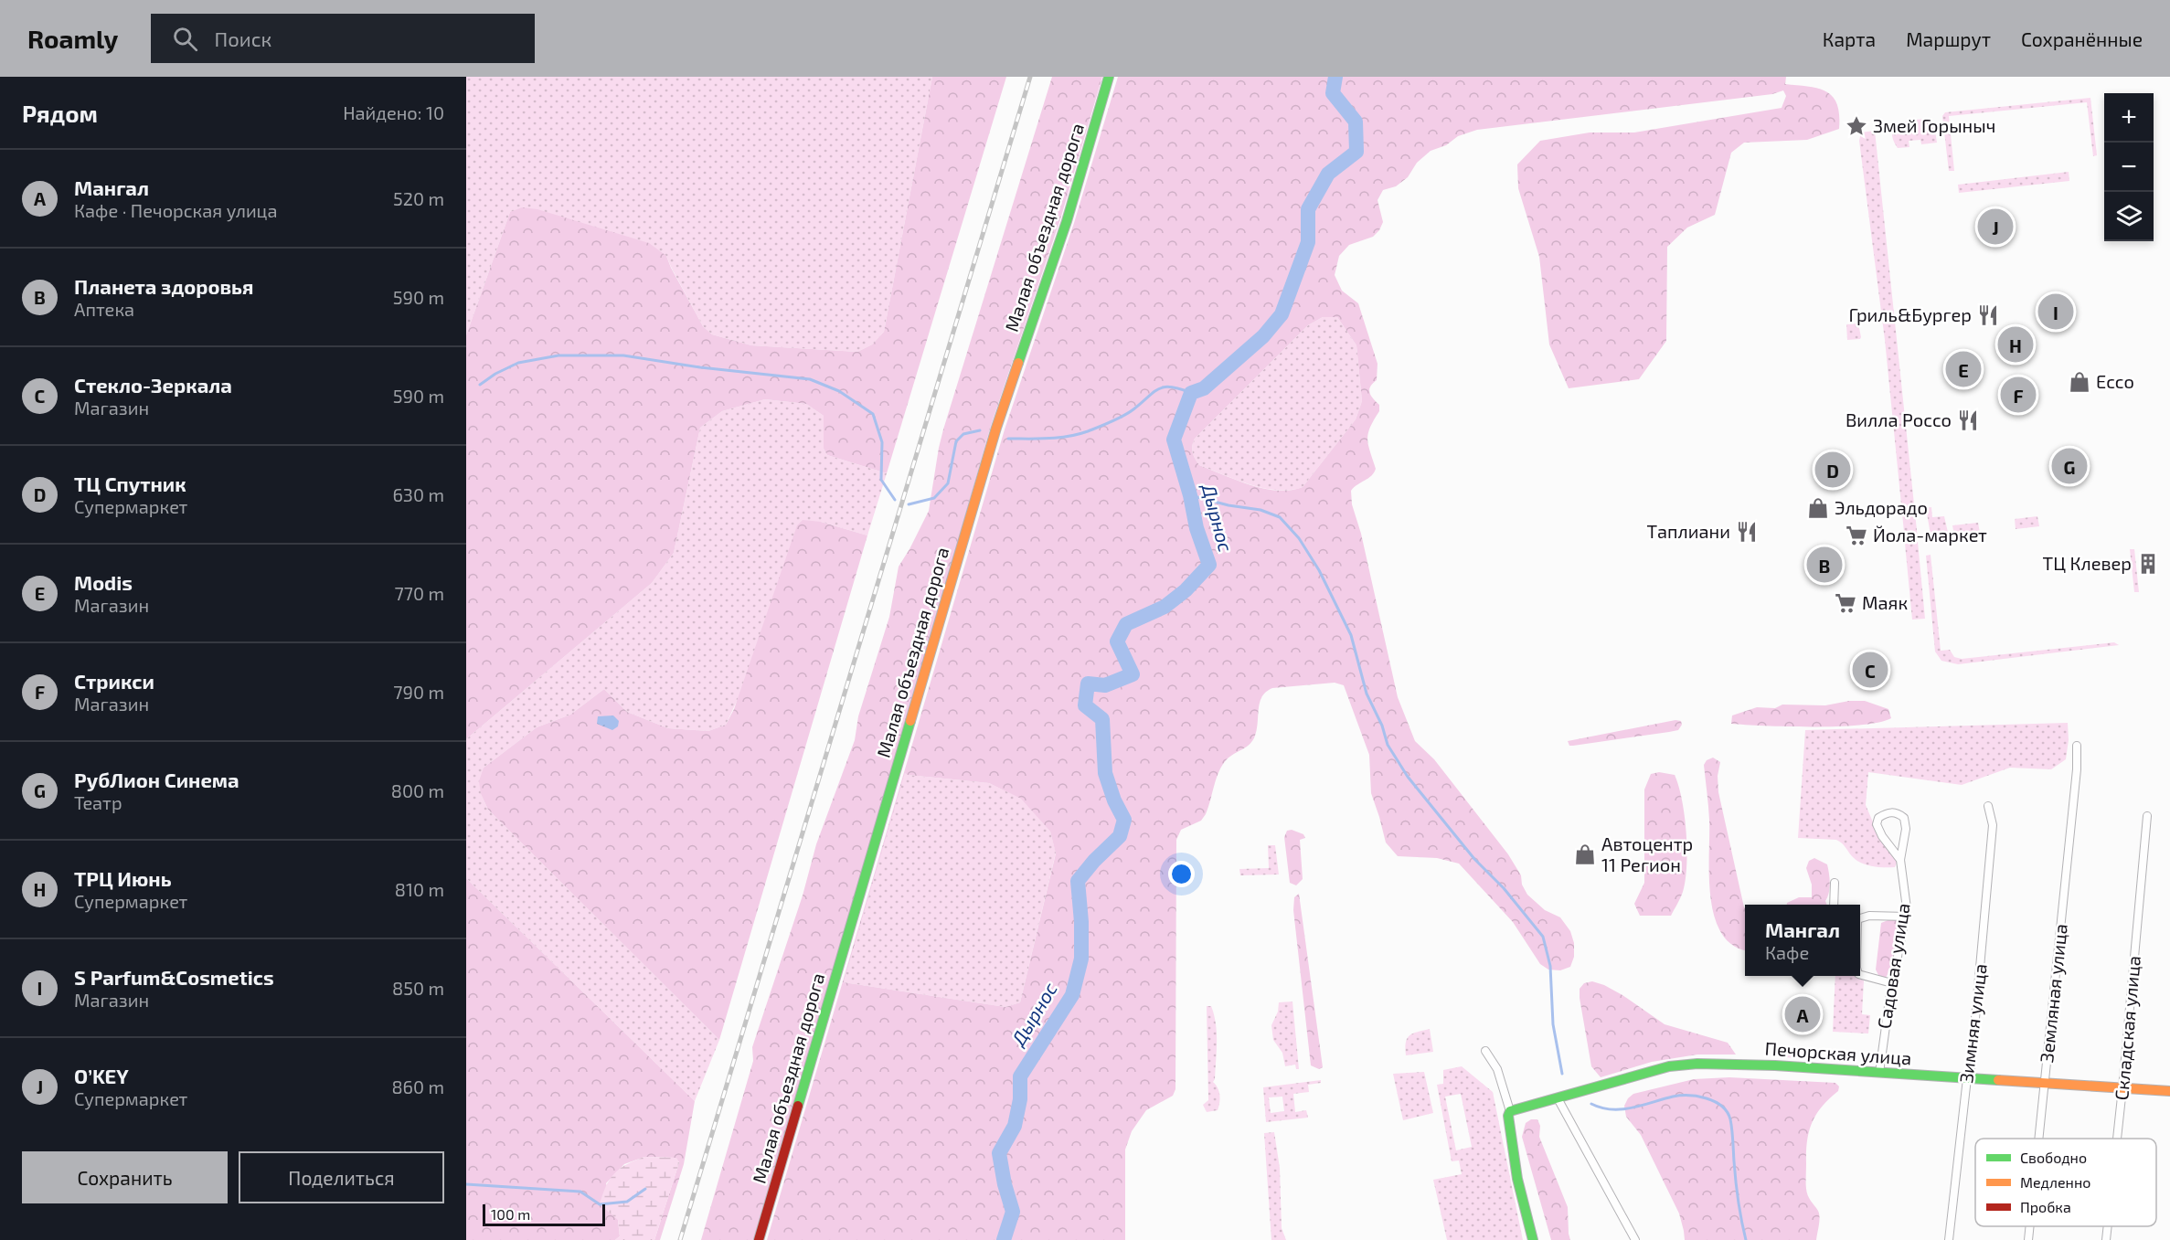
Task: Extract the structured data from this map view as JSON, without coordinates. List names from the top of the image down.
{
  "streets": {
    "street": [
      "Малая объездная дорога",
      "Садовая улица",
      "Земляная улица",
      "Зимняя улица",
      "Складская улица",
      "Печорская улица"
    ]
  },
  "crossings": [
    ["Садовая улица", "Печорская улица"],
    ["Земляная улица", "Печорская улица"],
    ["Зимняя улица", "Печорская улица"],
    ["Складская улица", "Печорская улица"]
  ],
  "water": ["Дырнос"],
  "places": {
    "place": ["Змей Горыныч"],
    "restaurant": ["Гриль&Бургер", "Вилла Россо", "Таплиани"],
    "shop": ["Ecco", "Эльдорадо", "Автоцентр 11 Регион"],
    "supermarket": ["Йола-маркет", "Маяк"],
    "building": ["ТЦ Клевер"]
  },
  "legend": ["Свободно", "Медленно", "Пробка"],
  "scale_bar": "100 m",
  "page": {
    "header": "Roamly",
    "search": "Поиск",
    "nav": ["Карта", "Маршрут", "Сохранённые"],
    "heading": ["Рядом", "Найдено: 10"],
    "map_buttons": ["+", "−"],
    "list": [
      {
        "mark": "A",
        "name": "Мангал",
        "note": "Кафе · Печорская улица",
        "value": "520 m"
      },
      {
        "mark": "B",
        "name": "Планета здоровья",
        "note": "Аптека",
        "value": "590 m"
      },
      {
        "mark": "C",
        "name": "Стекло-Зеркала",
        "note": "Магазин",
        "value": "590 m"
      },
      {
        "mark": "D",
        "name": "ТЦ Спутник",
        "note": "Супермаркет",
        "value": "630 m"
      },
      {
        "mark": "E",
        "name": "Modis",
        "note": "Магазин",
        "value": "770 m"
      },
      {
        "mark": "F",
        "name": "Стрикси",
        "note": "Магазин",
        "value": "790 m"
      },
      {
        "mark": "G",
        "name": "РубЛион Синема",
        "note": "Театр",
        "value": "800 m"
      },
      {
        "mark": "H",
        "name": "ТРЦ Июнь",
        "note": "Супермаркет",
        "value": "810 m"
      },
      {
        "mark": "I",
        "name": "S Parfum&Cosmetics",
        "note": "Магазин",
        "value": "850 m"
      },
      {
        "mark": "J",
        "name": "O’KEY",
        "note": "Супермаркет",
        "value": "860 m"
      }
    ],
    "pins": [
      "J",
      "I",
      "H",
      "E",
      "F",
      "G",
      "D",
      "B",
      "C",
      "A"
    ],
    "popup": ["Мангал", "Кафе"],
    "buttons": ["Сохранить", "Поделиться"],
    "scale": "100 m"
  }
}
